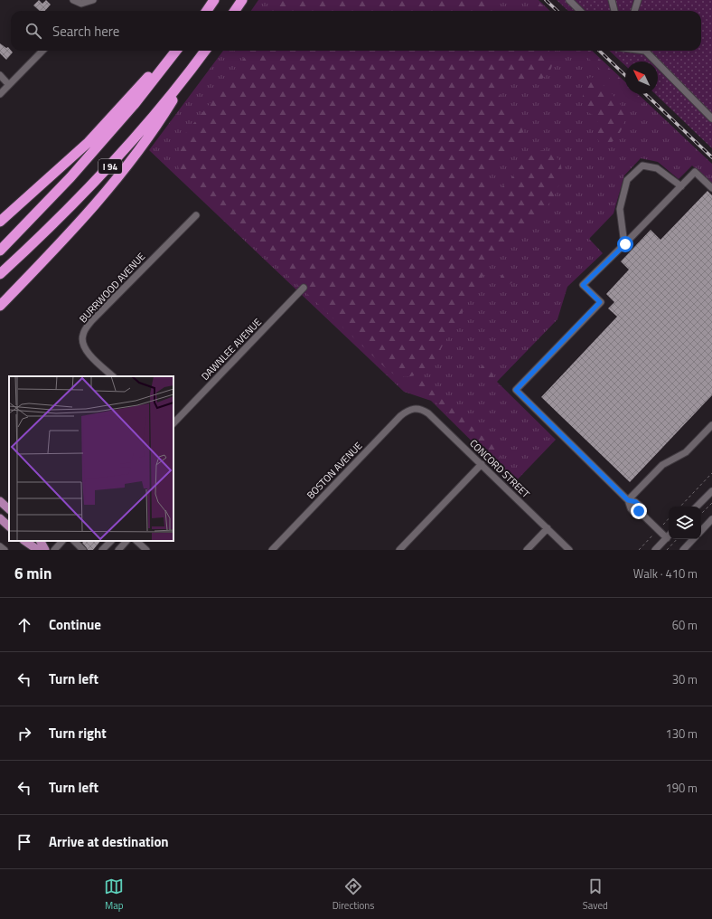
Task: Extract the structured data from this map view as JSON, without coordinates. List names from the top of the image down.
{
  "streets": {
    "highway": ["I 94"],
    "street": [
      "BURRWOOD AVENUE",
      "DAWNLEE AVENUE",
      "CONCORD STREET",
      "BOSTON AVENUE"
    ]
  },
  "crossings": [
    ["CONCORD STREET", "BOSTON AVENUE"]
  ],
  "north": "top left",
  "page": {
    "search": "Search here",
    "heading": ["6 min", "Walk · 410 m"],
    "list": [
      ["Continue", "60 m"],
      ["Turn left", "30 m"],
      ["Turn right", "130 m"],
      ["Turn left", "190 m"],
      "Arrive at destination"
    ],
    "nav": ["Map", "Directions", "Saved"]
  }
}
